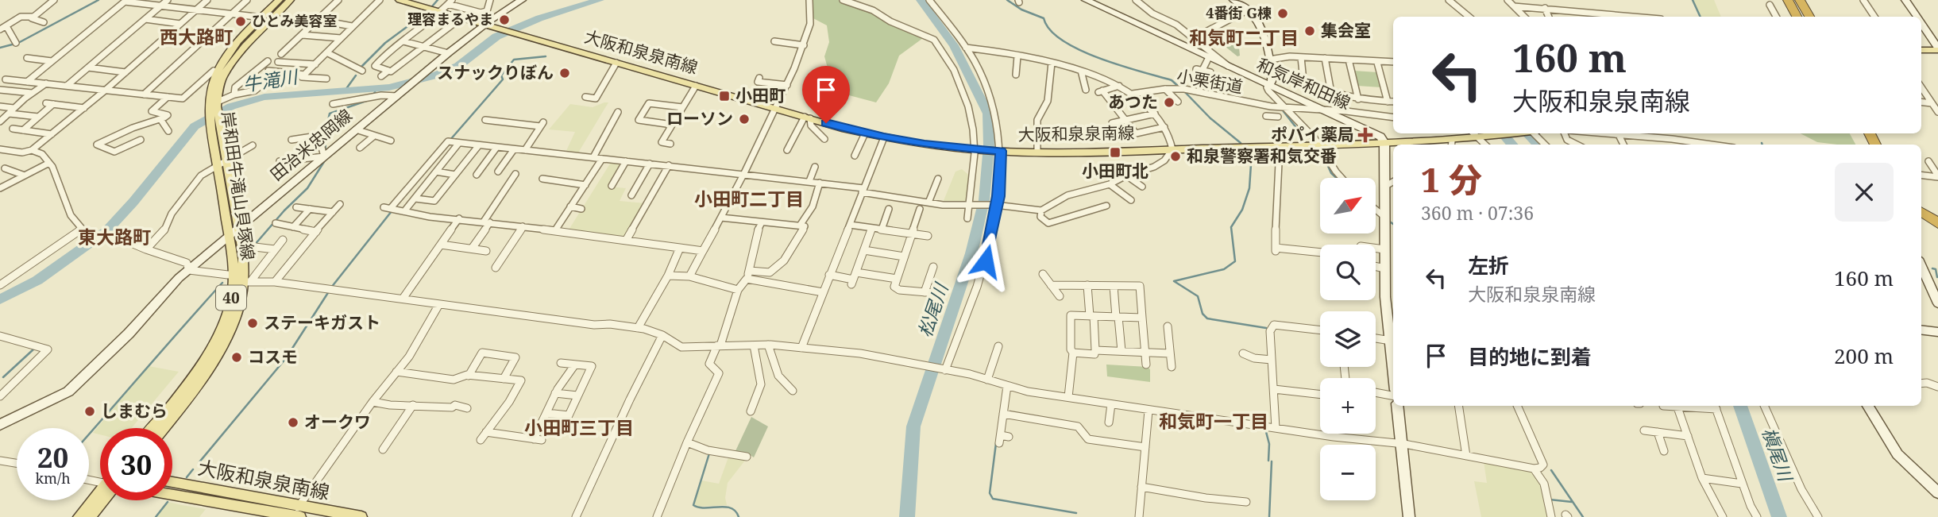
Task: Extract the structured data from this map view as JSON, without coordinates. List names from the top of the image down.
{
  "streets": {
    "main road": [
      "大阪和泉泉南線",
      "和気岸和田線",
      "田治米忠岡線",
      "岸和田牛滝山貝塚線",
      "40"
    ],
    "street": ["小栗街道"]
  },
  "crossings": [
    ["大阪和泉泉南線", "和気岸和田線"],
    ["大阪和泉泉南線", "田治米忠岡線"],
    ["小栗街道", "和気岸和田線"],
    ["田治米忠岡線", "岸和田牛滝山貝塚線"]
  ],
  "districts": [
    "西大路町",
    "和気町二丁目",
    "小田町二丁目",
    "東大路町",
    "和気町一丁目",
    "小田町三丁目"
  ],
  "water": ["牛滝川", "松尾川", "槇尾川"],
  "places": {
    "other": [
      "4番街 G棟",
      "理容まるやま",
      "ひとみ美容室",
      "集会室",
      "スナックりぼん",
      "あつた",
      "ローソン",
      "和泉警察署和気交番",
      "ステーキガスト",
      "コスモ",
      "しまむら",
      "オークワ"
    ],
    "transit": ["小田町", "小田町北"],
    "health": ["ポパイ薬局"]
  },
  "north": "top right",
  "page": {
    "turn": ["160 m", "大阪和泉泉南線"],
    "heading": ["1 分", "360 m · 07:36"],
    "map_buttons": ["+", "−"],
    "list": [
      {
        "name": "左折",
        "note": "大阪和泉泉南線",
        "value": "160 m"
      },
      {
        "name": "目的地に到着",
        "value": "200 m"
      }
    ],
    "speed": "20 km/h",
    "limit": "30"
  }
}
